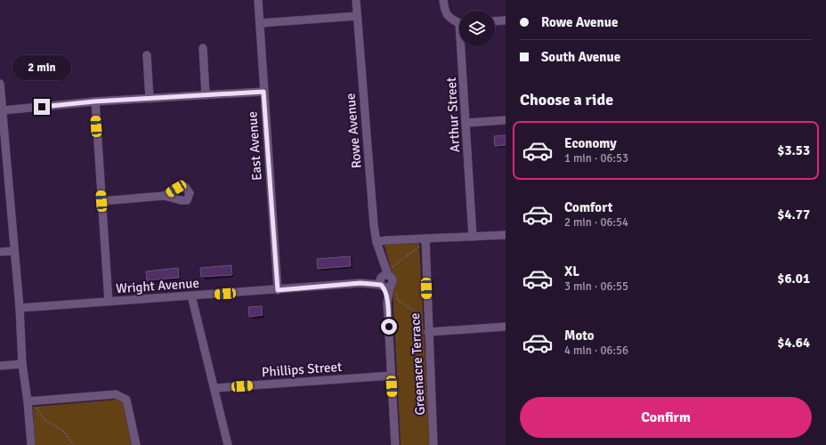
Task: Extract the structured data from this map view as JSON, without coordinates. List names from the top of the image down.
{
  "streets": {
    "street": [
      "Arthur Street",
      "Rowe Avenue",
      "East Avenue",
      "Wright Avenue",
      "Greenacre Terrace",
      "Phillips Street"
    ]
  },
  "crossings": [
    ["Rowe Avenue", "Wright Avenue"],
    ["Rowe Avenue", "Phillips Street"],
    ["East Avenue", "Wright Avenue"]
  ],
  "page": {
    "banner": ["Rowe Avenue", "South Avenue"],
    "bubble": "2 min",
    "heading": "Choose a ride",
    "list": [
      {
        "name": "Economy",
        "note": "1 min · 06:53",
        "value": "$3.53"
      },
      {
        "name": "Comfort",
        "note": "2 min · 06:54",
        "value": "$4.77"
      },
      {
        "name": "XL",
        "note": "3 min · 06:55",
        "value": "$6.01"
      },
      {
        "name": "Moto",
        "note": "4 min · 06:56",
        "value": "$4.64"
      }
    ],
    "buttons": "Confirm"
  }
}
